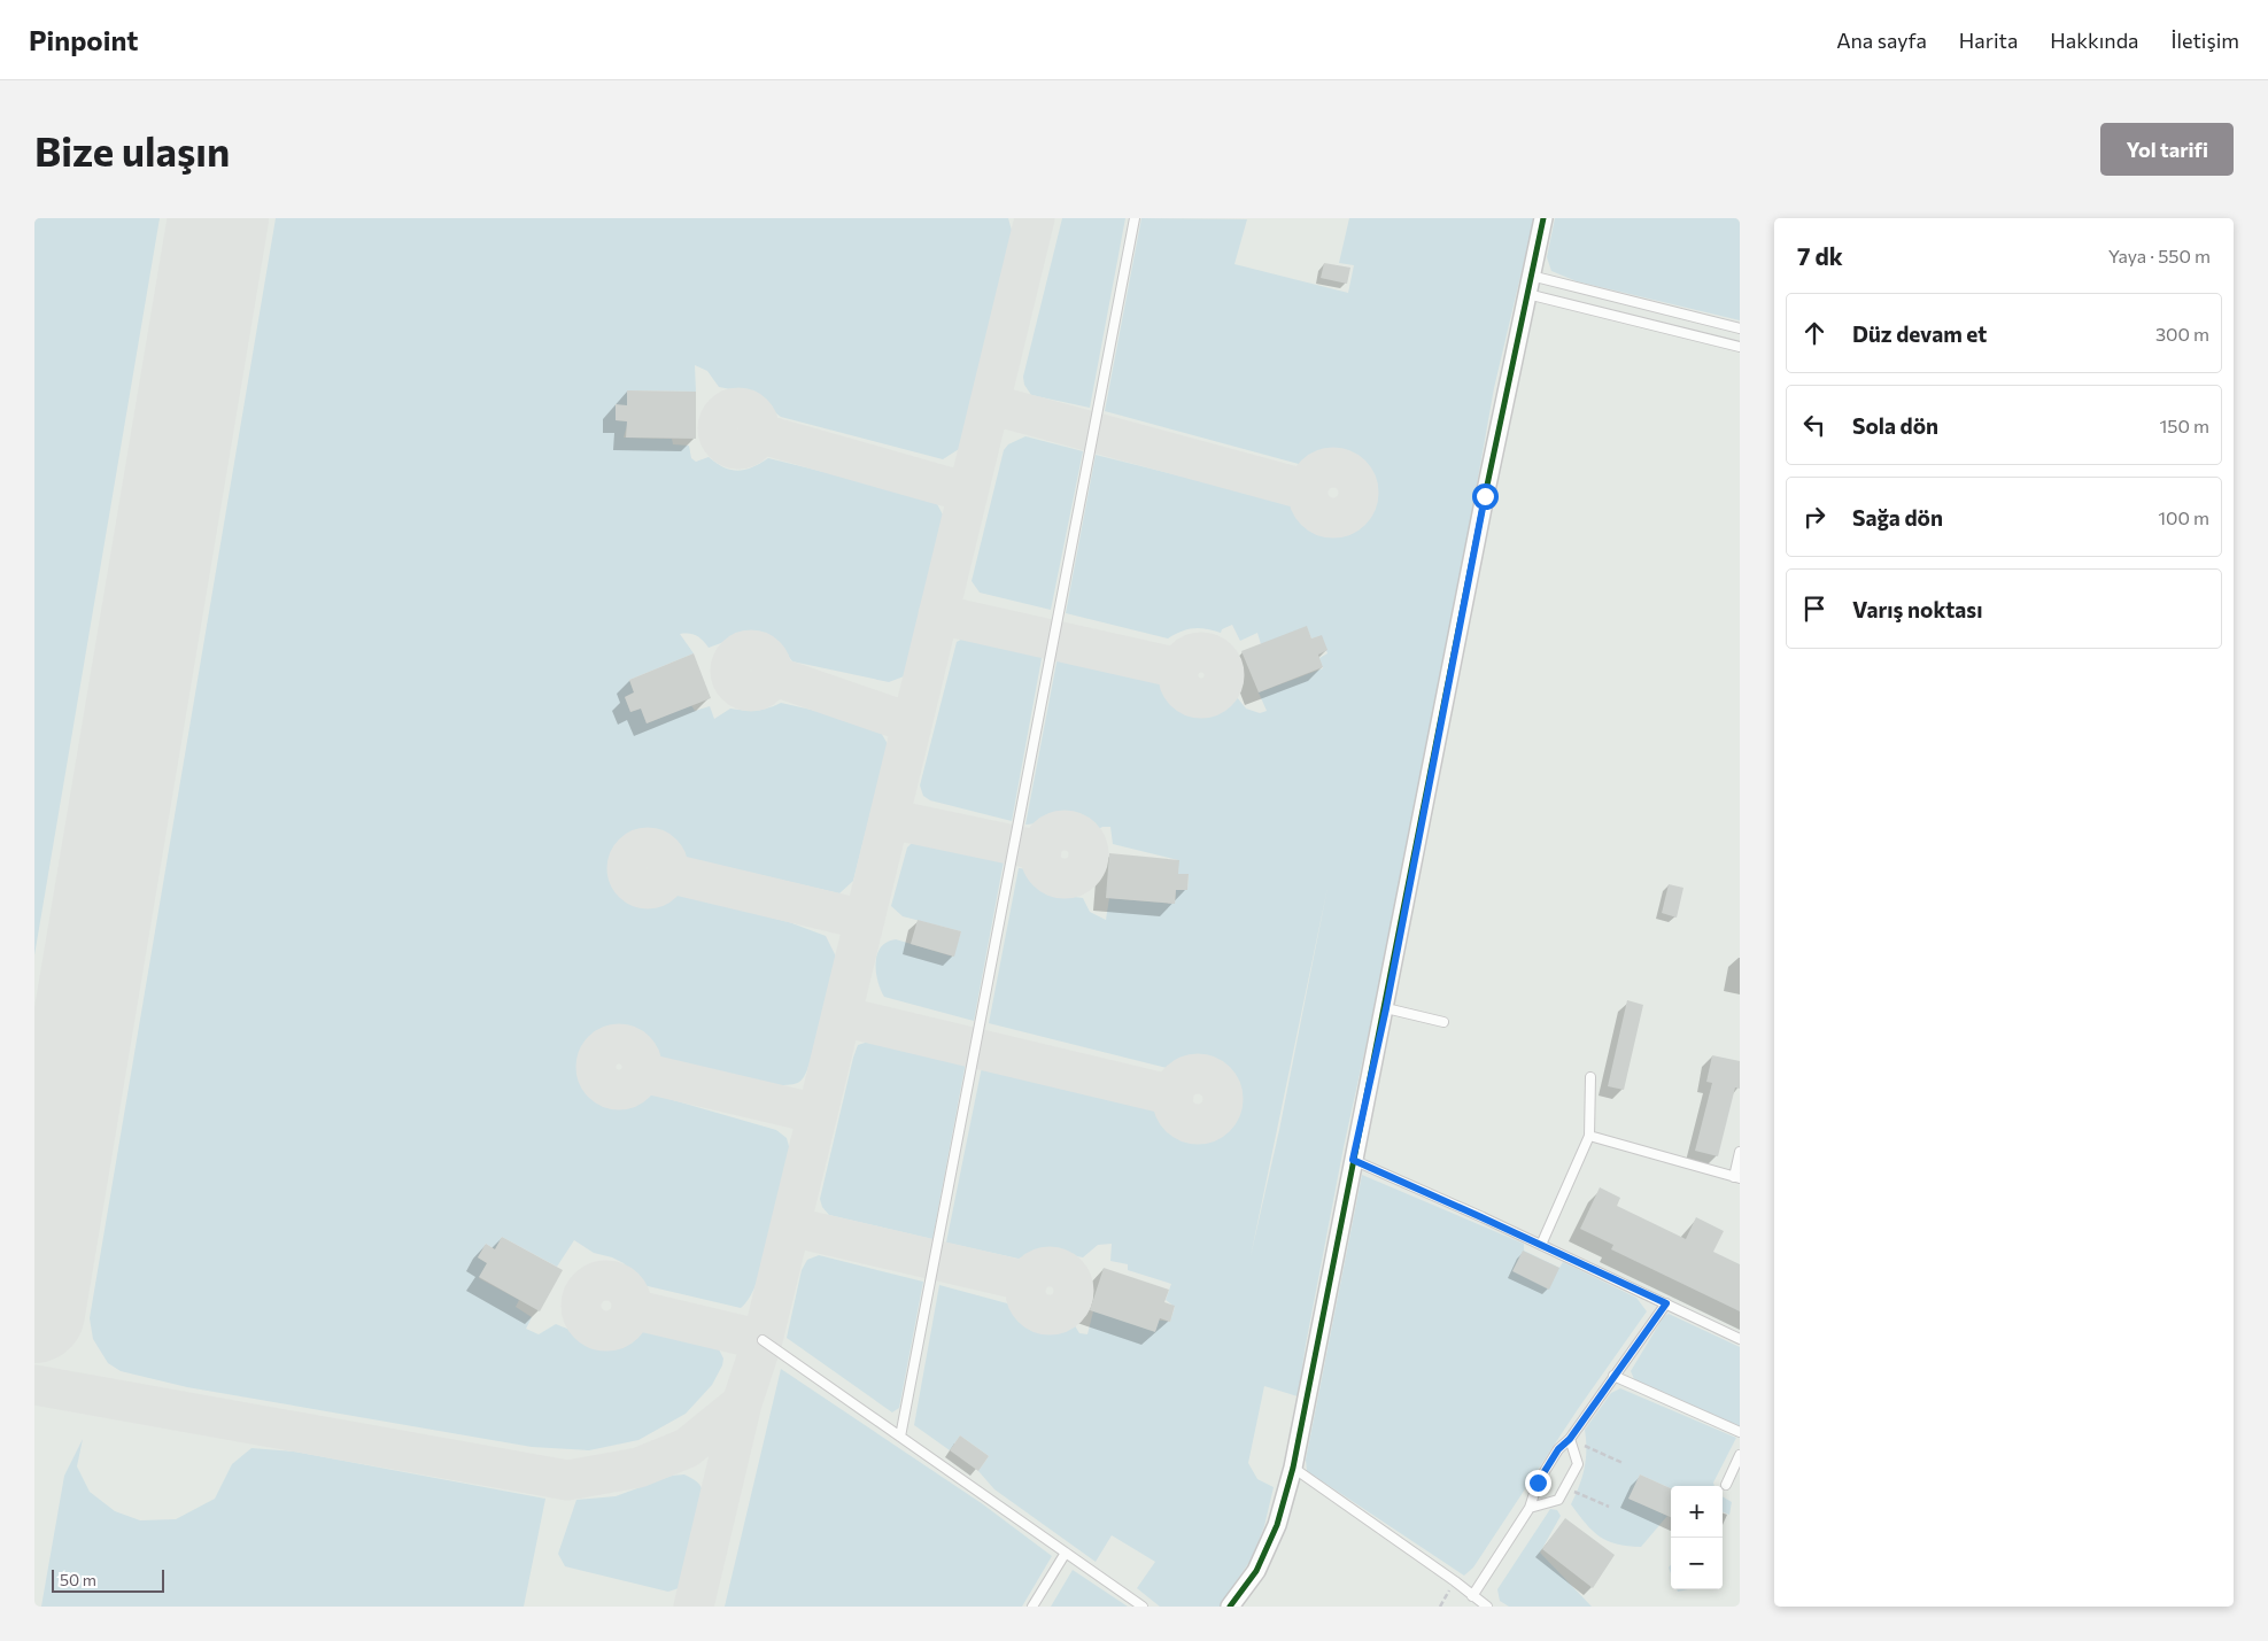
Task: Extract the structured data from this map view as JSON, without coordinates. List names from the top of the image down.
{
  "scale_bar": "50 m",
  "page": {
    "header": "Pinpoint",
    "nav": [
      "Ana sayfa",
      "Harita",
      "Hakkında",
      "İletişim"
    ],
    "buttons": "Yol tarifi",
    "title": "Bize ulaşın",
    "heading": ["7 dk", "Yaya · 550 m"],
    "list": [
      ["Düz devam et", "300 m"],
      ["Sola dön", "150 m"],
      ["Sağa dön", "100 m"],
      "Varış noktası"
    ],
    "map_buttons": ["+", "−"],
    "scale": "50 m"
  }
}
